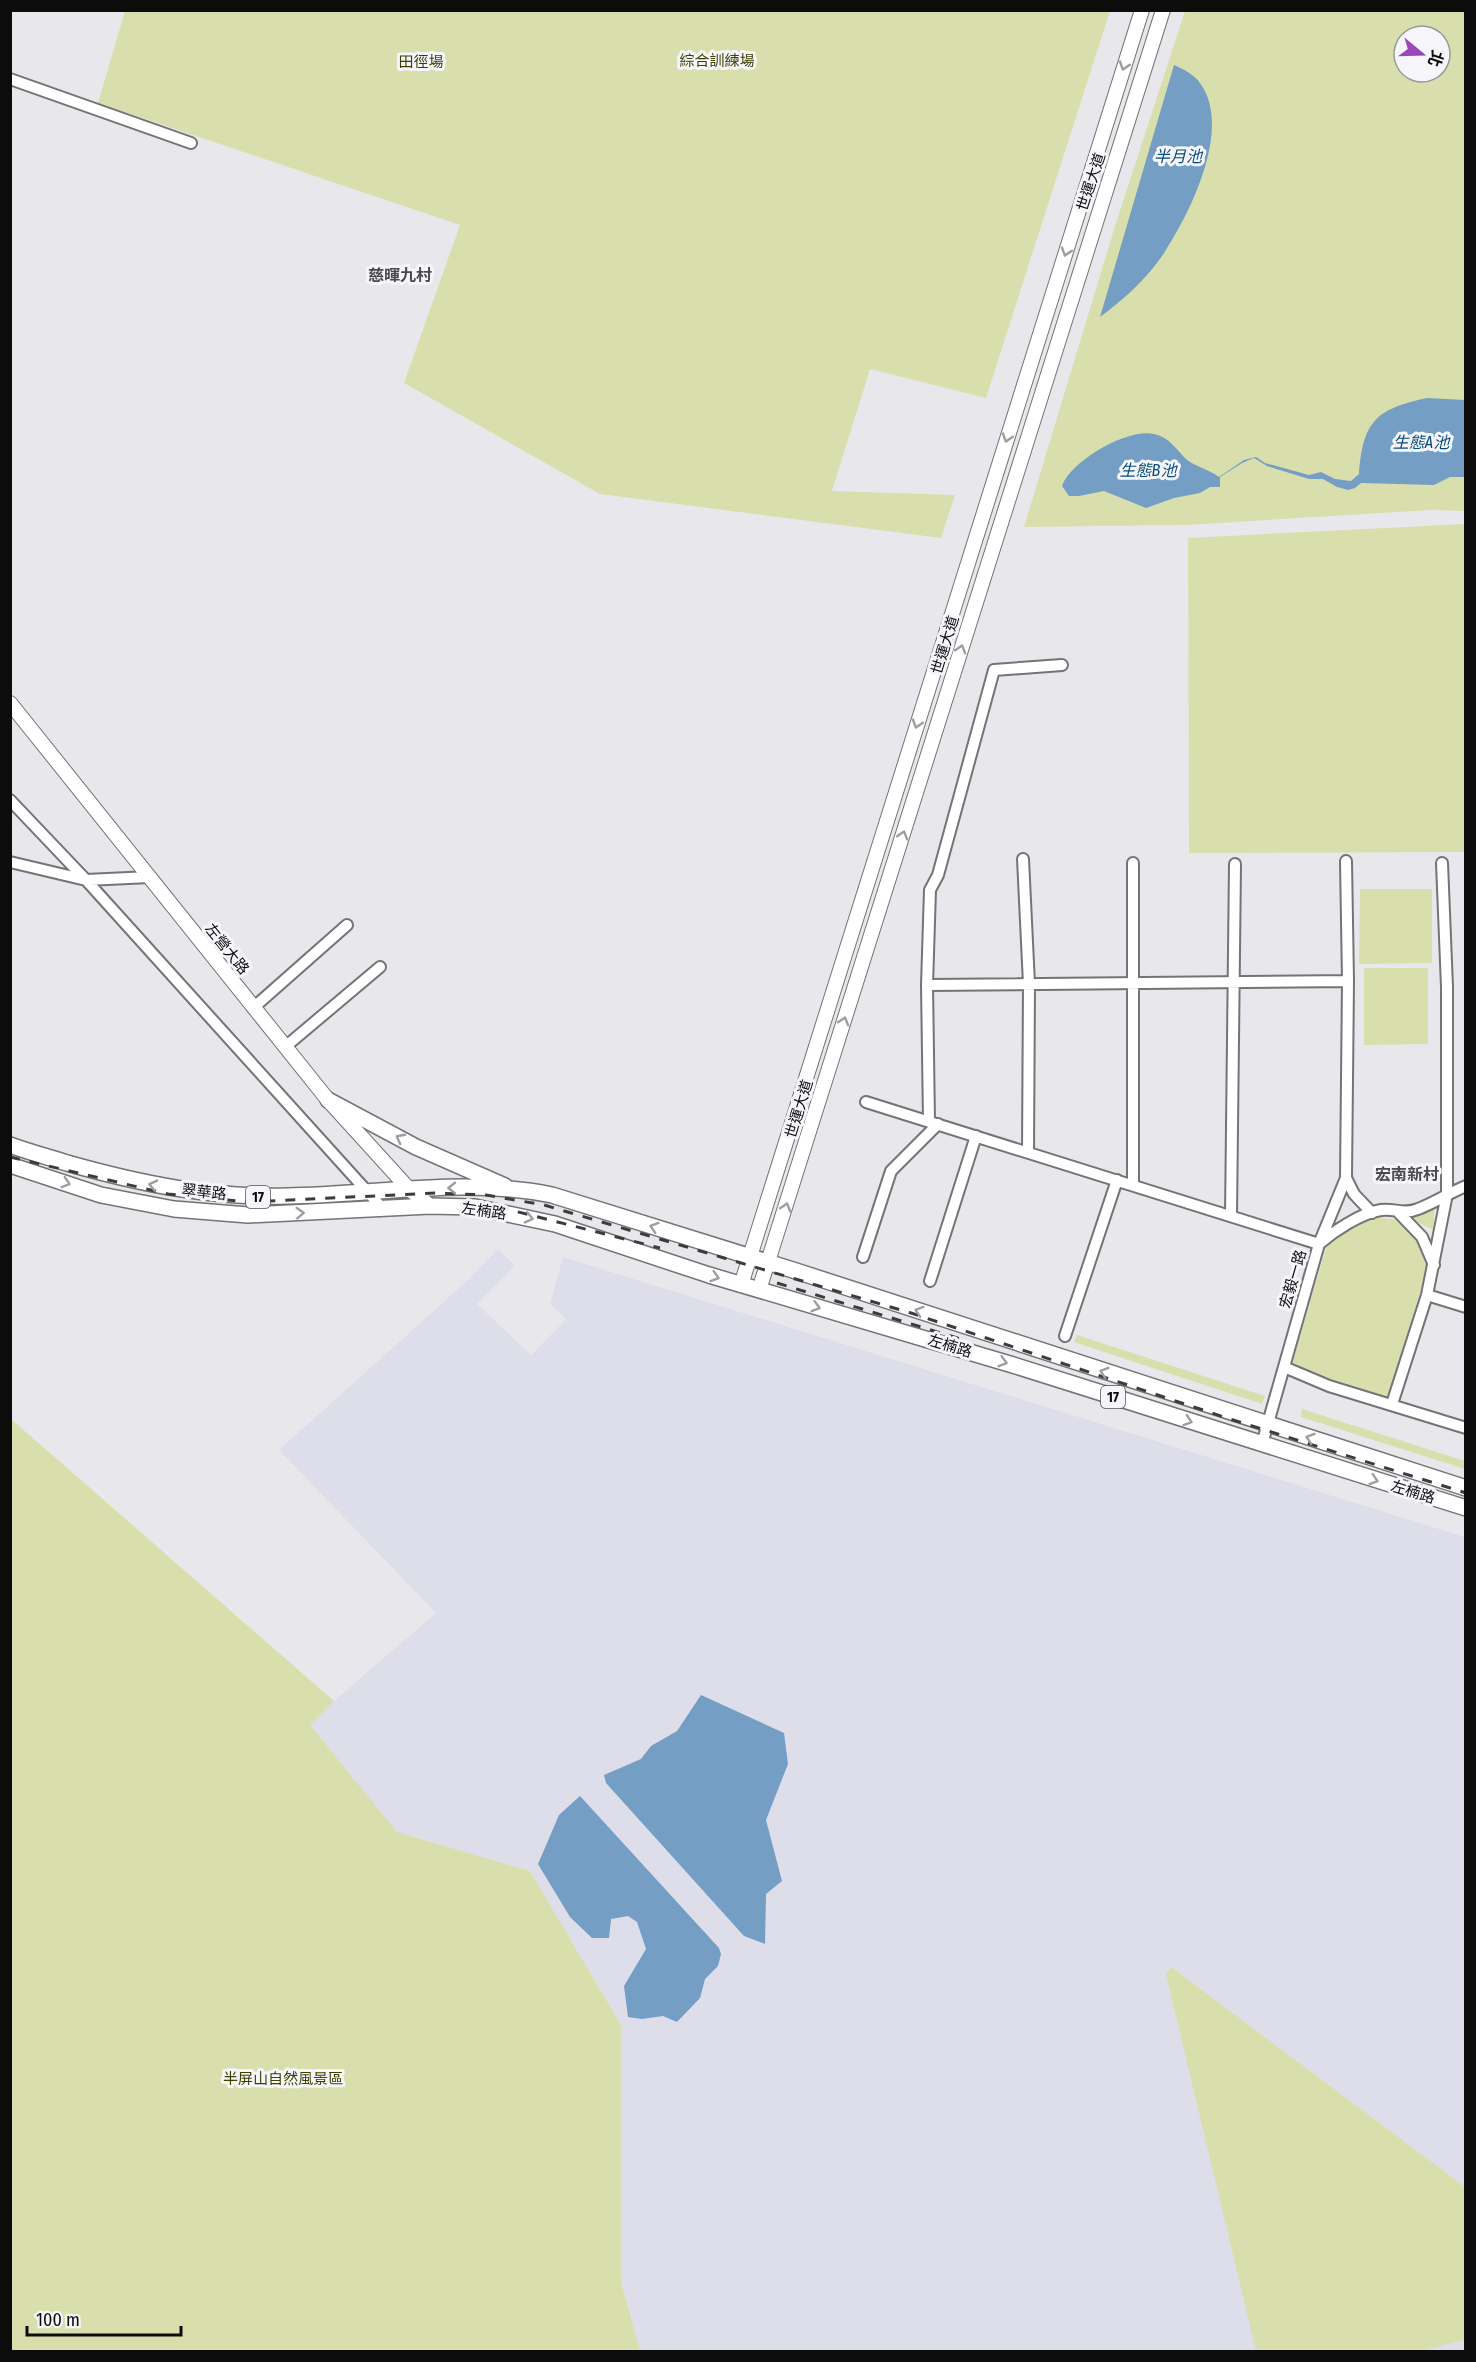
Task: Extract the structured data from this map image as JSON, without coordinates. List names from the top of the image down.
{
  "streets": {
    "main road": ["翠華路", "17", "左楠路"],
    "street": ["世運大道", "左營大路", "宏毅一路"]
  },
  "crossings": [
    ["世運大道", "左楠路"],
    ["左營大路", "翠華路"],
    ["左營大路", "左楠路"],
    ["翠華路", "左楠路"],
    ["左楠路", "宏毅一路"]
  ],
  "districts": ["慈暉九村", "宏南新村"],
  "water": ["半月池", "生態A池", "生態B池"],
  "parks": ["綜合訓練場", "田徑場", "半屏山自然風景區"],
  "scale_bar": "100 m",
  "north": "right"
}
